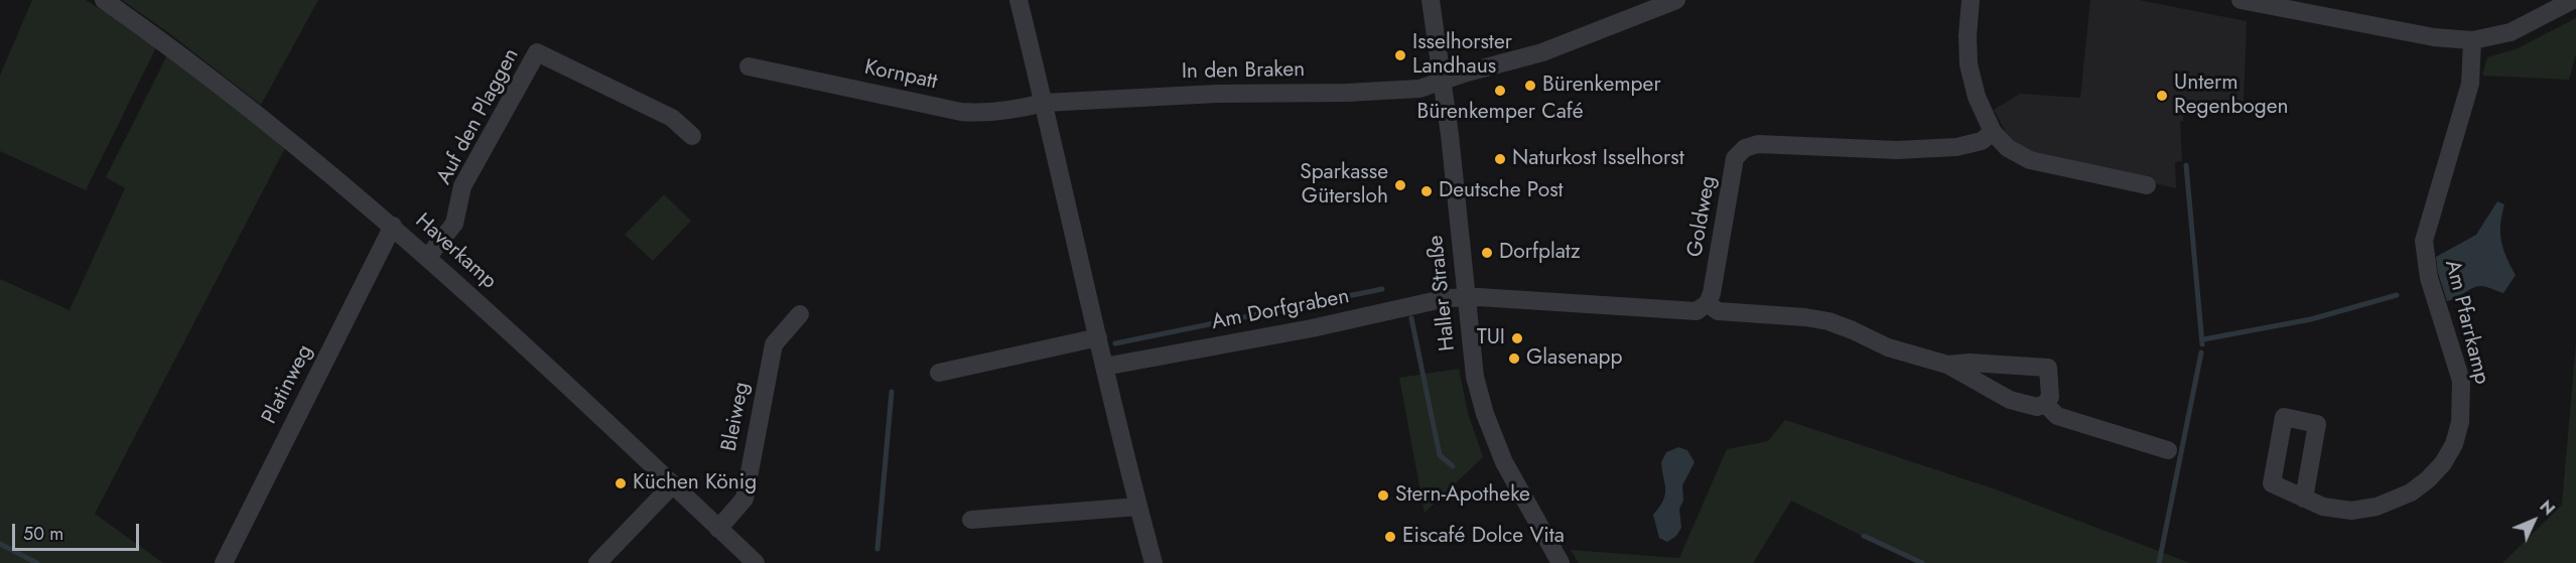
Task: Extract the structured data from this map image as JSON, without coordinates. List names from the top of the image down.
{
  "streets": {
    "street": [
      "In den Braken",
      "Kornpatt",
      "Auf den Plaggen",
      "Goldweg",
      "Haverkamp",
      "Haller Straße",
      "Am Dorfgraben",
      "Am Pfarrkamp",
      "Platinweg",
      "Bleiweg"
    ]
  },
  "crossings": [
    ["In den Braken", "Kornpatt"],
    ["In den Braken", "Haller Straße"],
    ["Auf den Plaggen", "Haverkamp"],
    ["Haverkamp", "Platinweg"],
    ["Haverkamp", "Bleiweg"],
    ["Haller Straße", "Am Dorfgraben"]
  ],
  "places": [
    "Isselhorster Landhaus",
    "Bürenkemper",
    "Bürenkemper Café",
    "Unterm Regenbogen",
    "Naturkost Isselhorst",
    "Sparkasse Gütersloh",
    "Deutsche Post",
    "Dorfplatz",
    "TUI",
    "Glasenapp",
    "Küchen König",
    "Stern-Apotheke",
    "Eiscafé Dolce Vita"
  ],
  "scale_bar": "50 m",
  "north": "top right"
}
